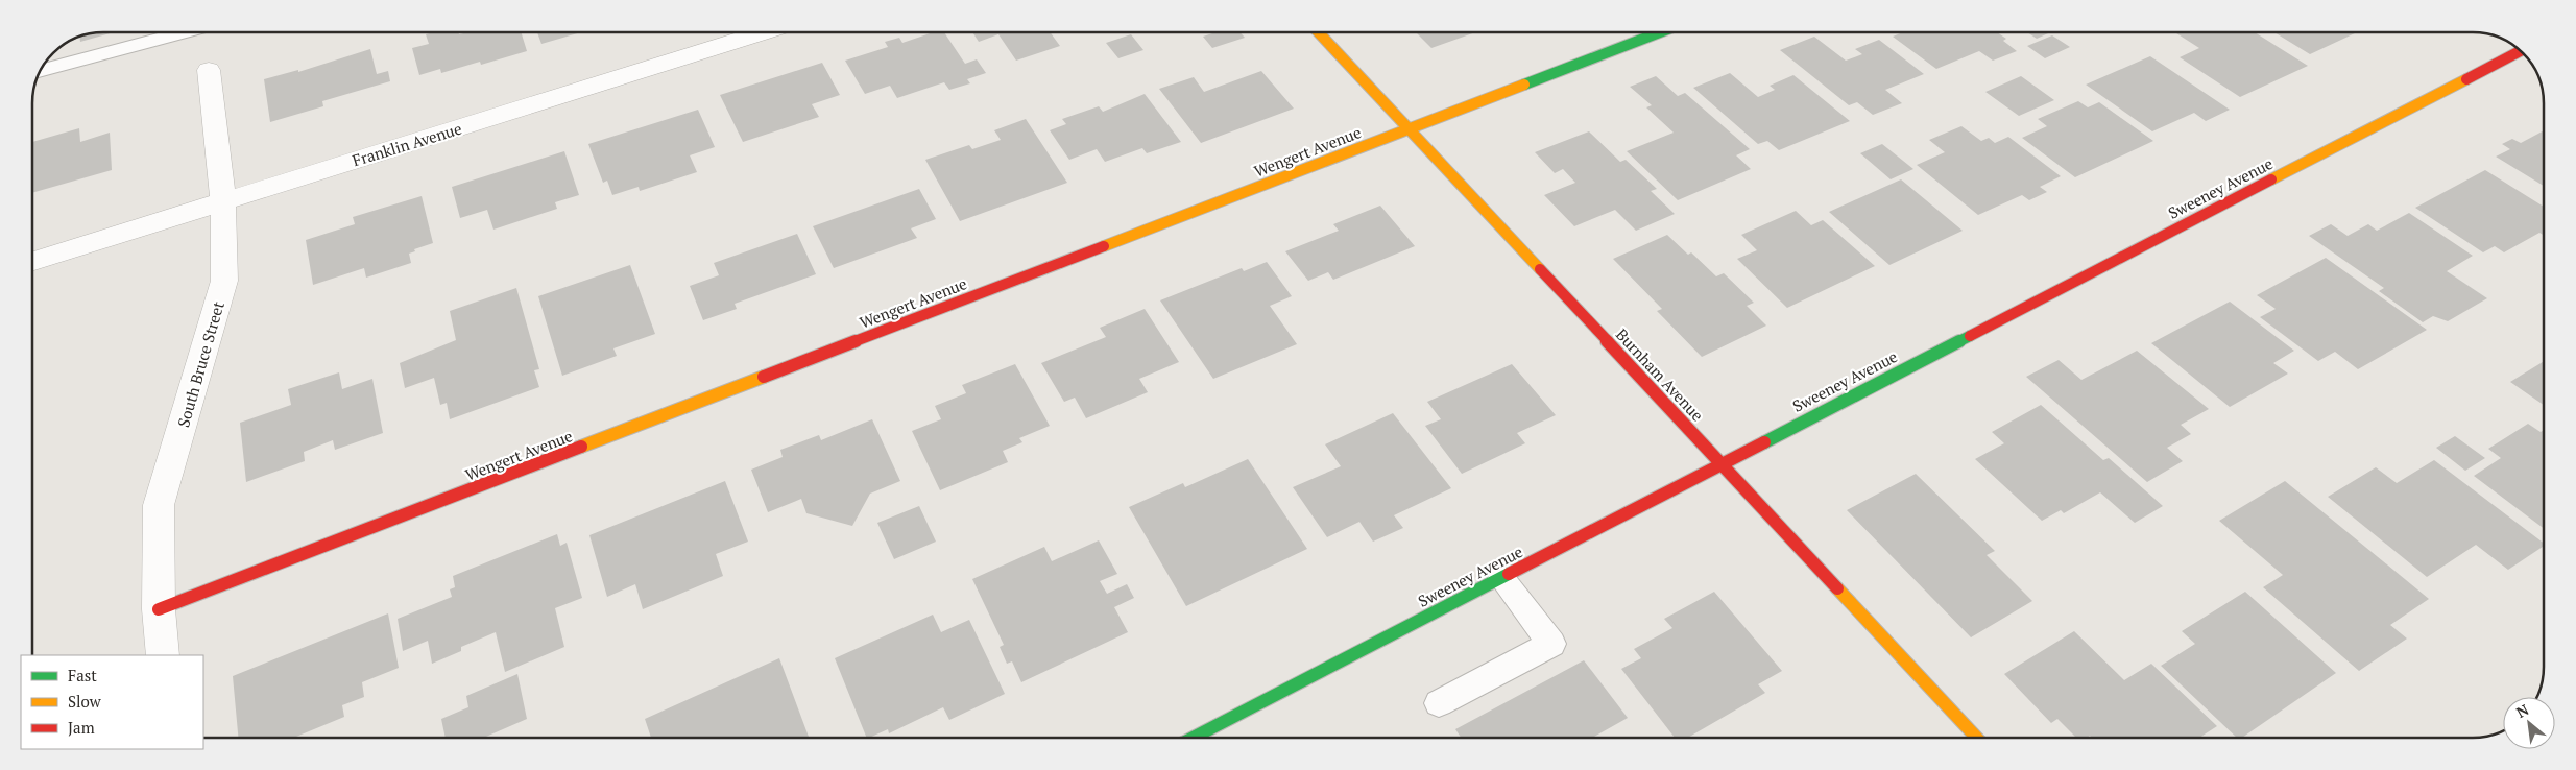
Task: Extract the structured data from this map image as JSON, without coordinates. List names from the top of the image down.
{
  "streets": {
    "street": [
      "Franklin Avenue",
      "Wengert Avenue",
      "Sweeney Avenue",
      "South Bruce Street",
      "Burnham Avenue"
    ]
  },
  "crossings": [
    ["Franklin Avenue", "South Bruce Street"],
    ["Wengert Avenue", "South Bruce Street"],
    ["Wengert Avenue", "Burnham Avenue"],
    ["Sweeney Avenue", "Burnham Avenue"]
  ],
  "legend": ["Fast", "Slow", "Jam"],
  "north": "top left"
}
